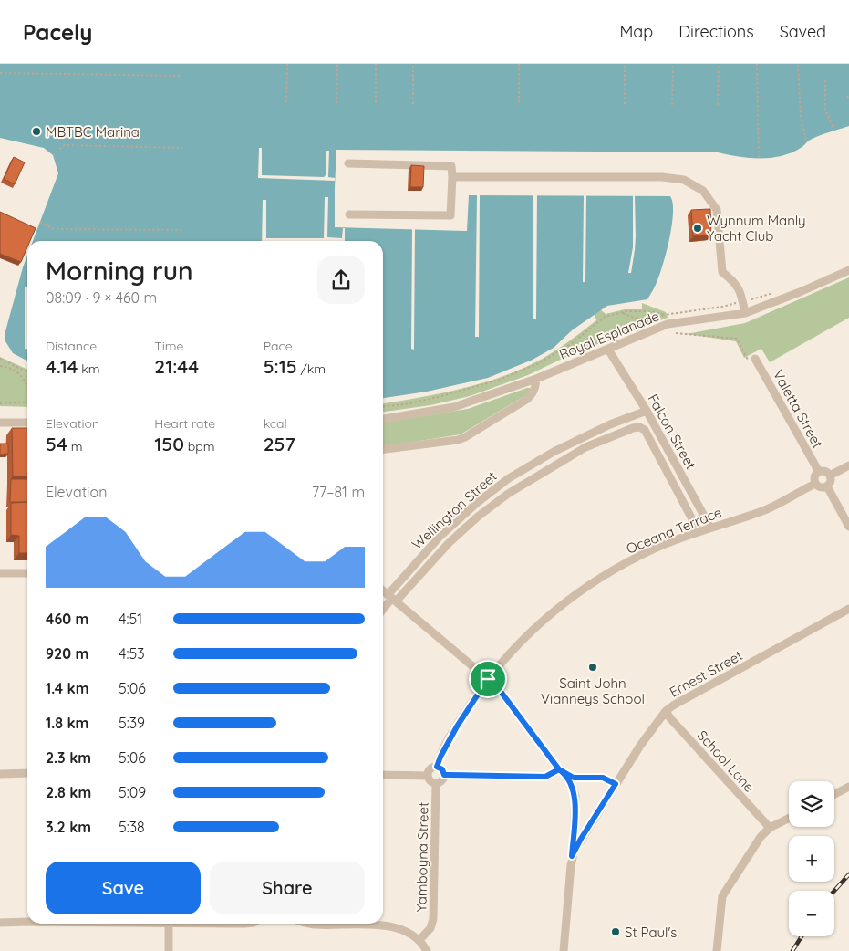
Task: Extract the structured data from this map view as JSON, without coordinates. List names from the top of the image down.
{
  "streets": {
    "street": [
      "Royal Esplanade",
      "Valetta Street",
      "Falcon Street",
      "Wellington Street",
      "Oceana Terrace",
      "Ernest Street",
      "School Lane",
      "Yamboyna Street"
    ]
  },
  "crossings": [
    ["Royal Esplanade", "Falcon Street"],
    ["Valetta Street", "Oceana Terrace"],
    ["Falcon Street", "Wellington Street"],
    ["Falcon Street", "Oceana Terrace"],
    ["Oceana Terrace", "Yamboyna Street"],
    ["Ernest Street", "School Lane"]
  ],
  "places": [
    "MBTBC Marina",
    "Wynnum Manly Yacht Club",
    "Saint John Vianneys School",
    "St Paul's"
  ],
  "page": {
    "header": "Pacely",
    "nav": ["Map", "Directions", "Saved"],
    "heading": ["Morning run", "08:09 · 9 × 460 m"],
    "stats": [
      ["Distance", "4.14 km"],
      ["Time", "21:44"],
      ["Pace", "5:15 /km"],
      ["Elevation", "54 m"],
      ["Heart rate", "150 bpm"],
      ["kcal", "257"]
    ],
    "chart": ["Elevation", "77–81 m"],
    "list": [
      {
        "name": "460 m",
        "note": "4:51"
      },
      {
        "name": "920 m",
        "note": "4:53"
      },
      {
        "name": "1.4 km",
        "note": "5:06"
      },
      {
        "name": "1.8 km",
        "note": "5:39"
      },
      {
        "name": "2.3 km",
        "note": "5:06"
      },
      {
        "name": "2.8 km",
        "note": "5:09"
      },
      {
        "name": "3.2 km",
        "note": "5:38"
      }
    ],
    "map_buttons": ["+", "−"],
    "buttons": ["Save", "Share"]
  }
}
